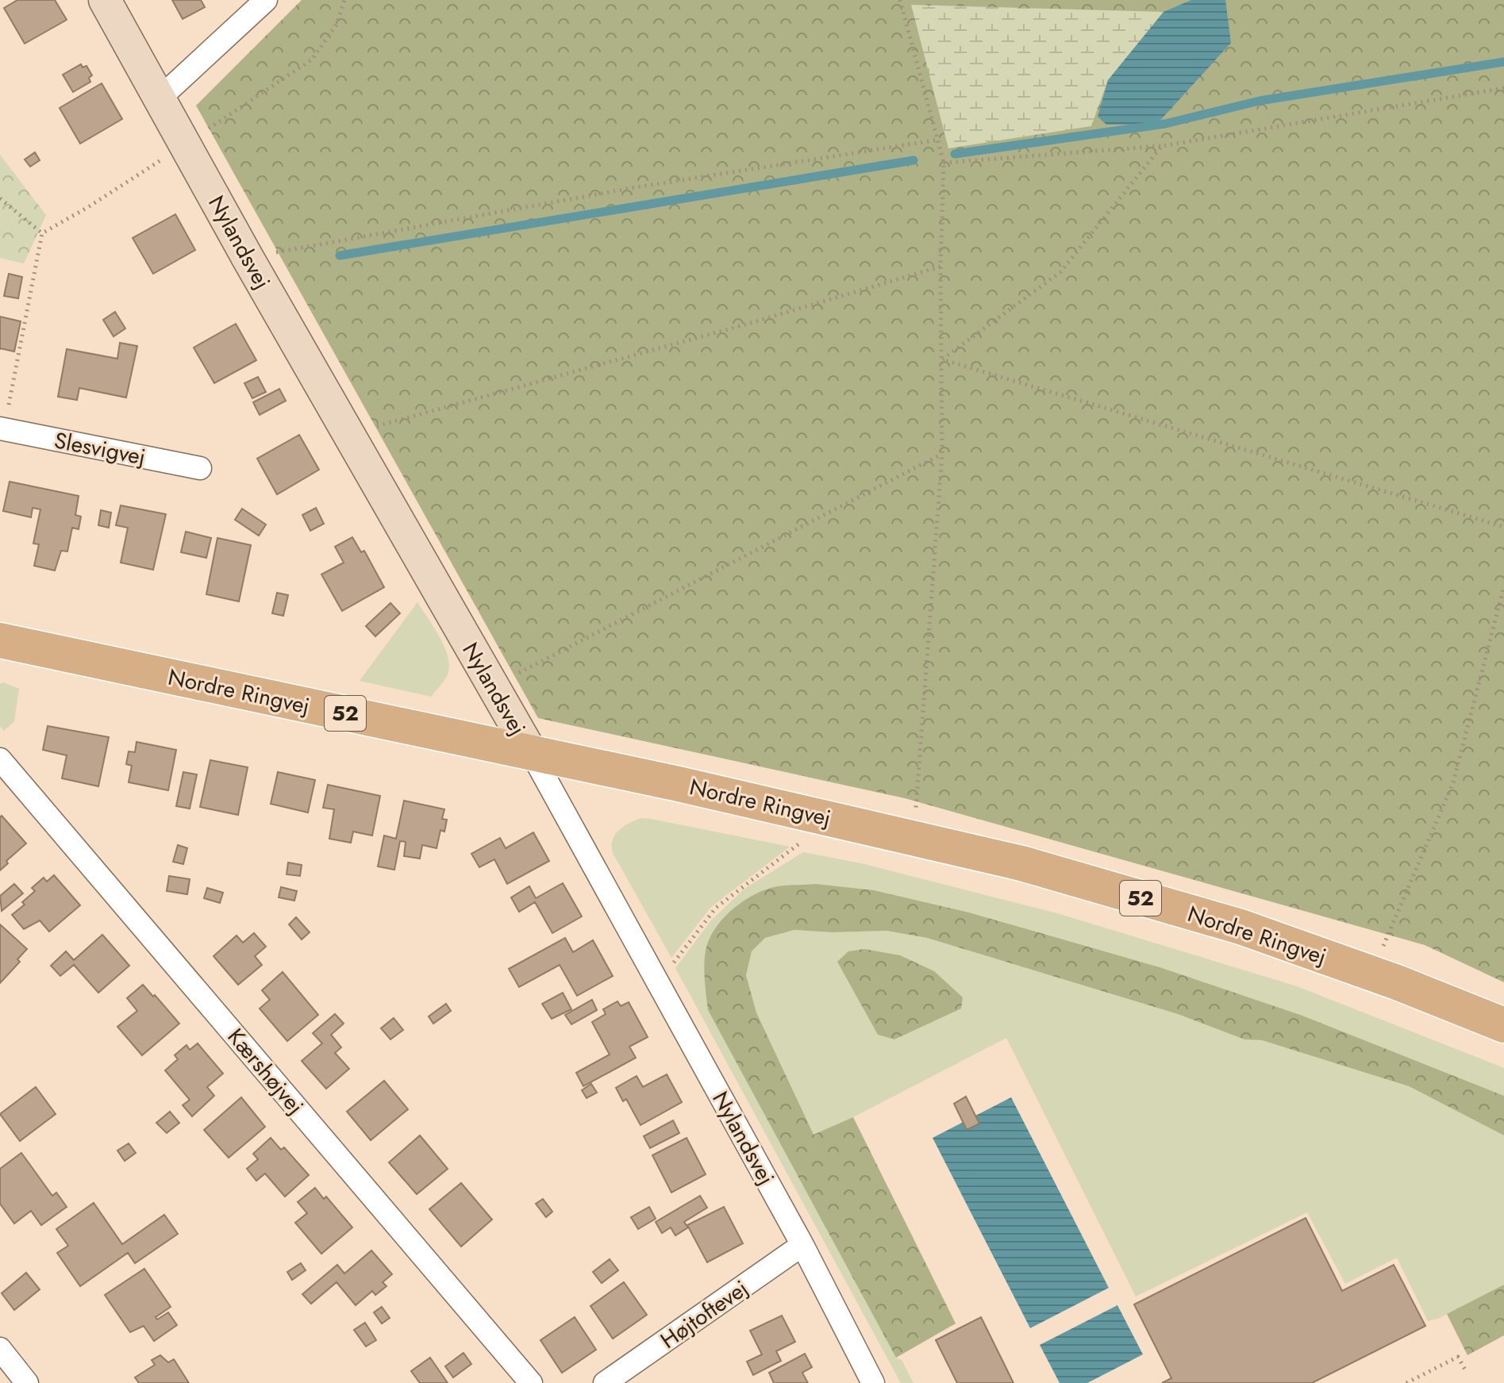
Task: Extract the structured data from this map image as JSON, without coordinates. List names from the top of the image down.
{
  "streets": {
    "main road": ["Nordre Ringvej", "52"],
    "street": [
      "Nylandsvej",
      "Slesvigvej",
      "Kærshøjvej",
      "Højtoftevej"
    ]
  },
  "crossings": [
    ["Nylandsvej", "Nordre Ringvej"],
    ["Nylandsvej", "Højtoftevej"]
  ]
}
